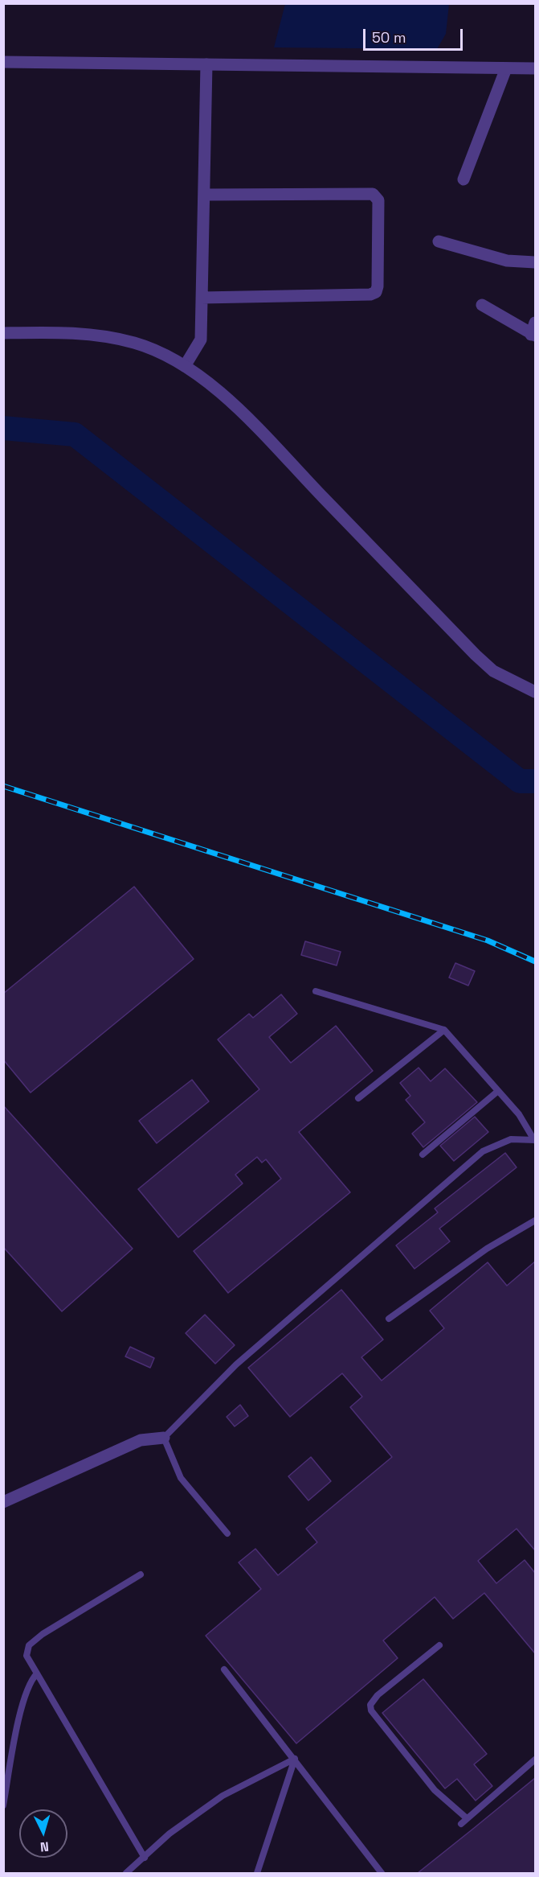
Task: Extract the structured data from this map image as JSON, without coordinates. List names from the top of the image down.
{
  "scale_bar": "50 m",
  "north": "bottom"
}
